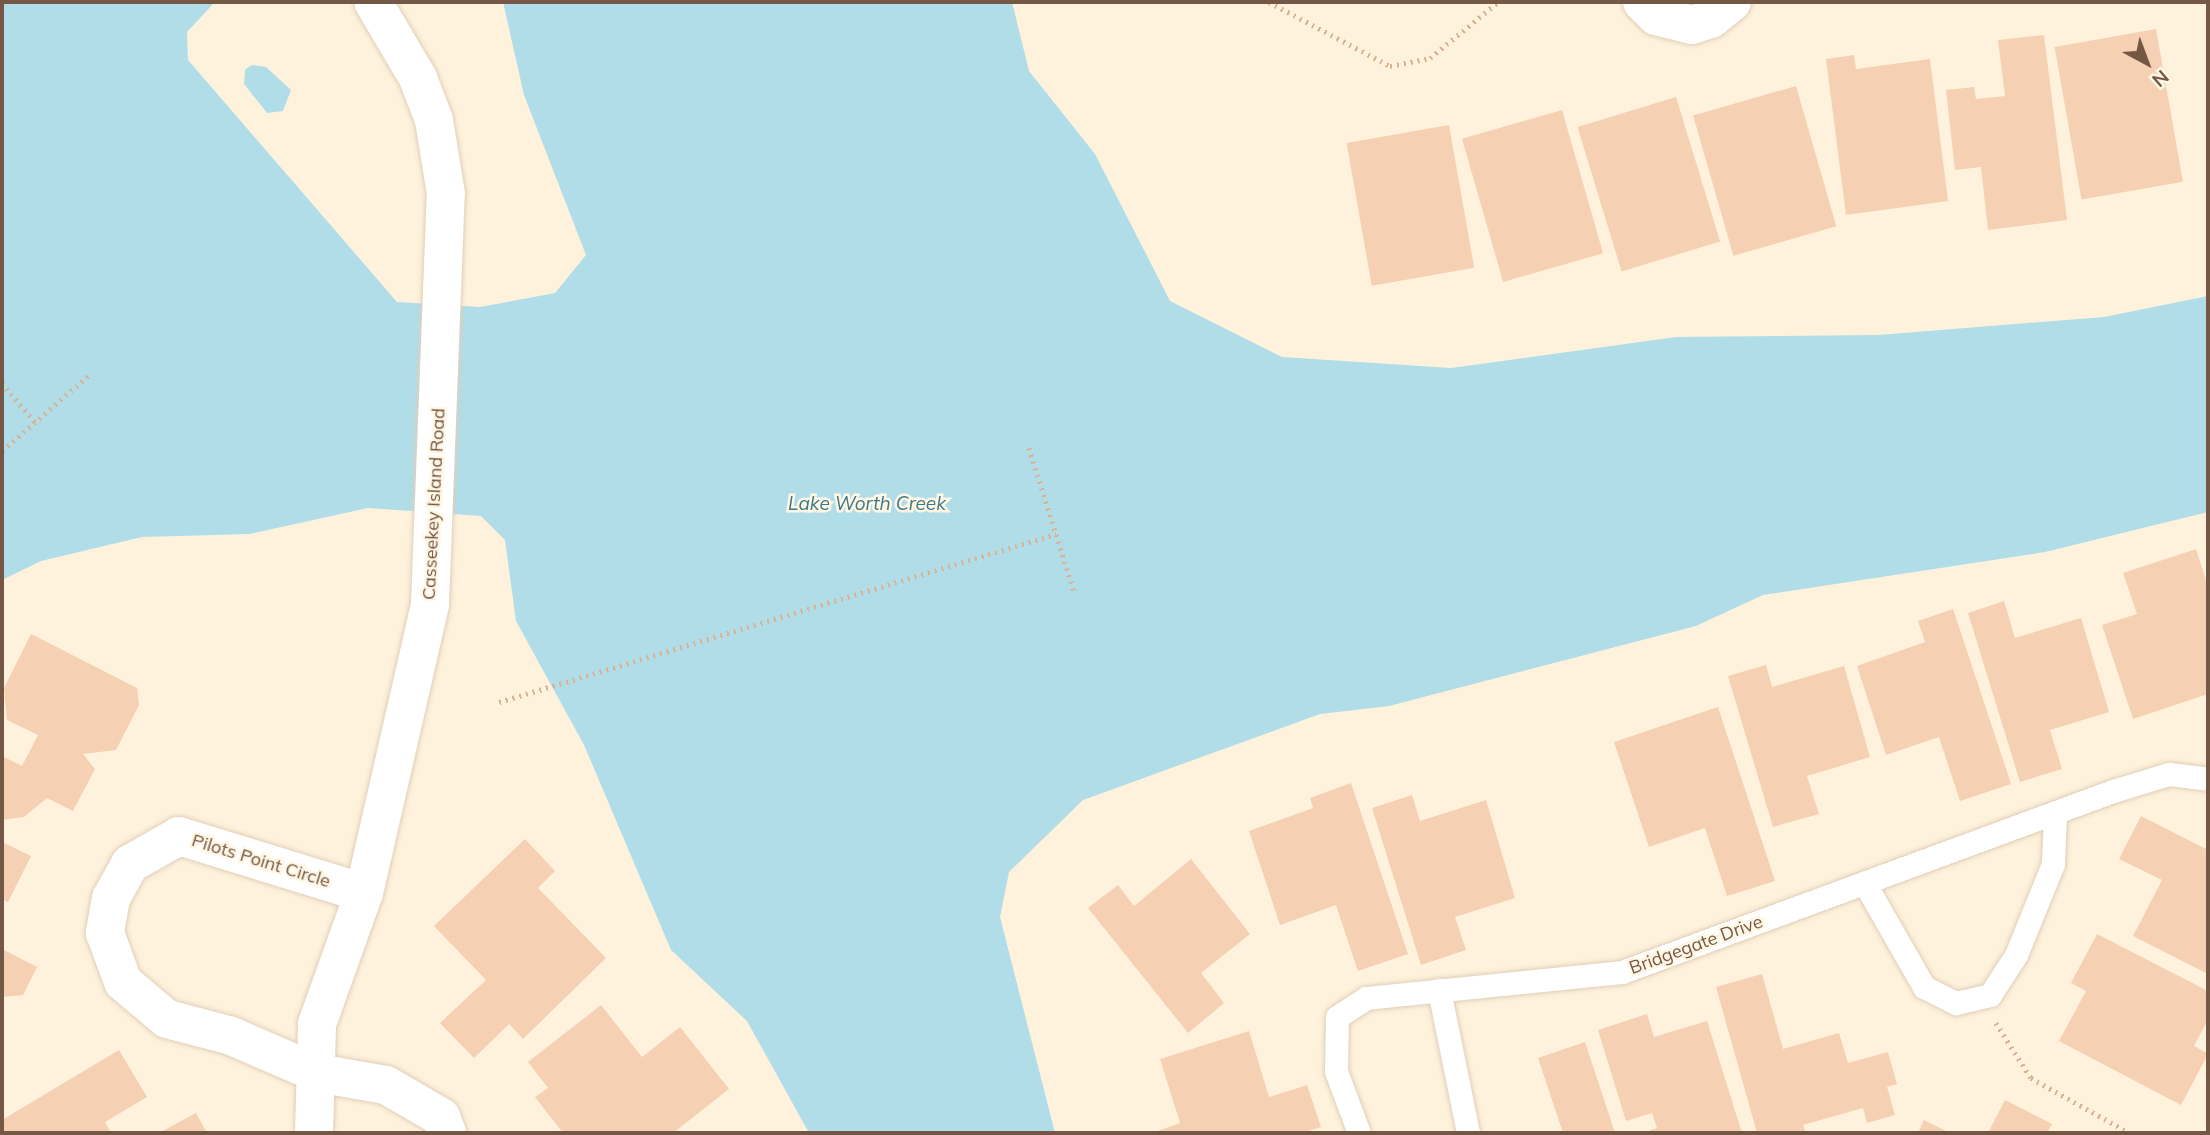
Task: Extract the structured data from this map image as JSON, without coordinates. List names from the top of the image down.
{
  "streets": {
    "street": ["Casseekey Island Road", "Pilots Point Circle"],
    "lane": ["Bridgegate Drive"]
  },
  "crossings": [
    ["Casseekey Island Road", "Pilots Point Circle"]
  ],
  "water": ["Lake Worth Creek"],
  "north": "bottom right"
}
